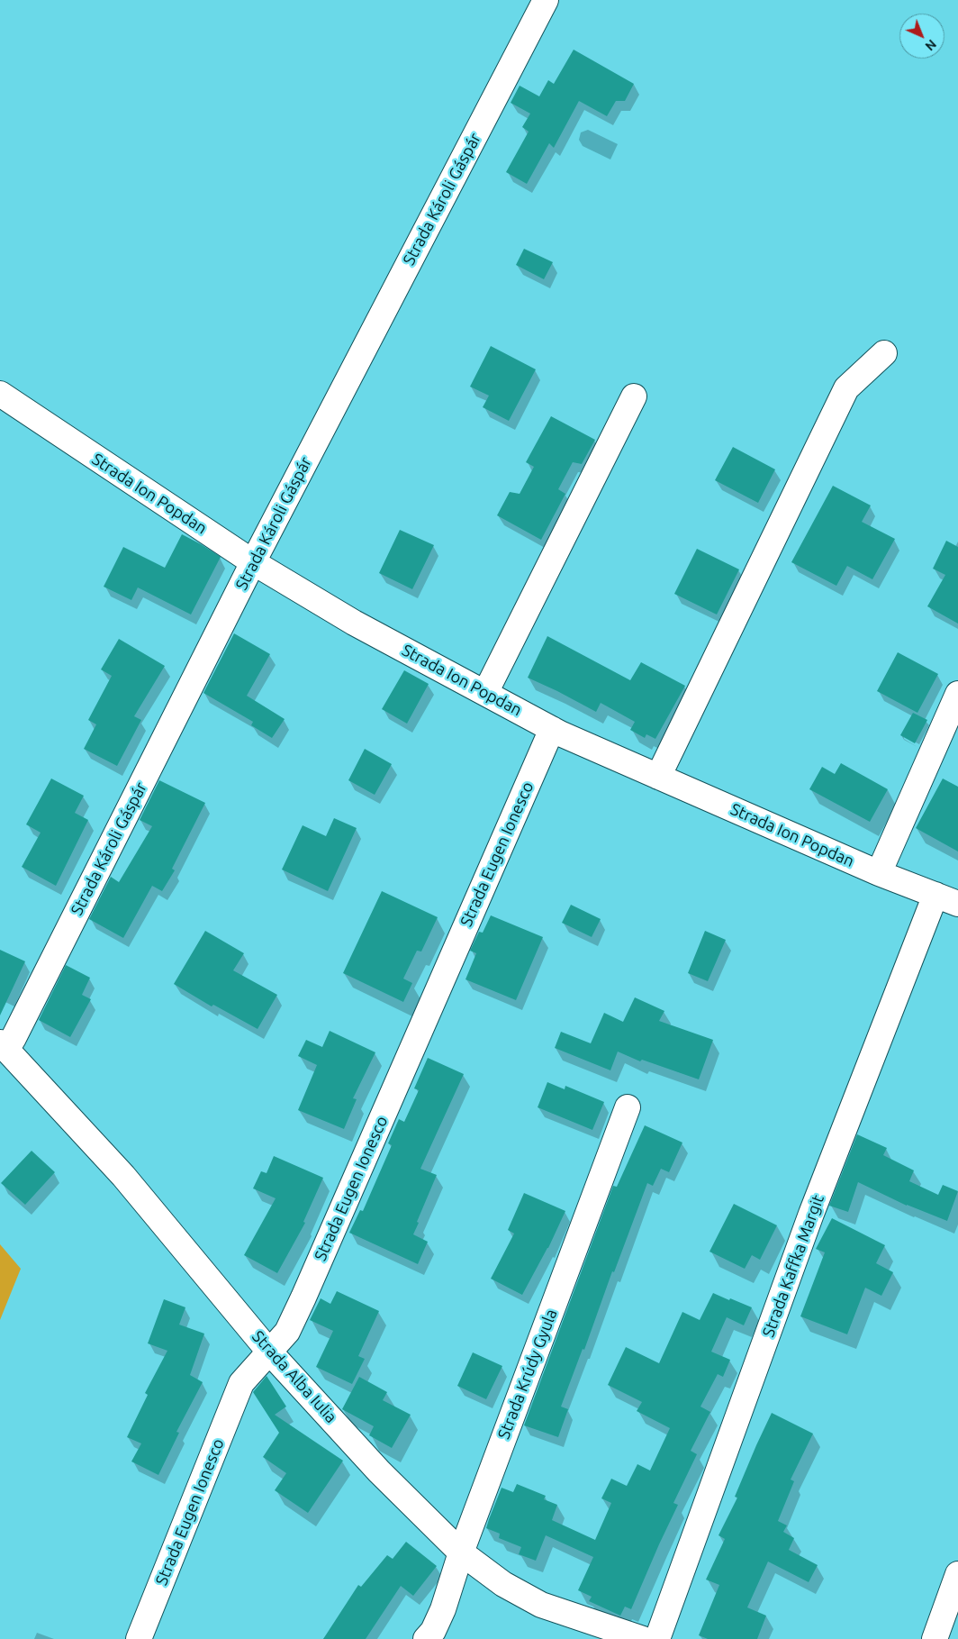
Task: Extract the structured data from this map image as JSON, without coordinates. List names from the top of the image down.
{
  "streets": {
    "street": [
      "Strada Károli Gáspár",
      "Strada Ion Popdan",
      "Strada Eugen Ionesco",
      "Strada Kaffka Margit",
      "Strada Krúdy Gyula",
      "Strada Alba Iulia"
    ]
  },
  "crossings": [
    ["Strada Károli Gáspár", "Strada Ion Popdan"],
    ["Strada Károli Gáspár", "Strada Alba Iulia"],
    ["Strada Ion Popdan", "Strada Eugen Ionesco"],
    ["Strada Ion Popdan", "Strada Kaffka Margit"],
    ["Strada Eugen Ionesco", "Strada Alba Iulia"],
    ["Strada Krúdy Gyula", "Strada Alba Iulia"]
  ],
  "north": "bottom right"
}
